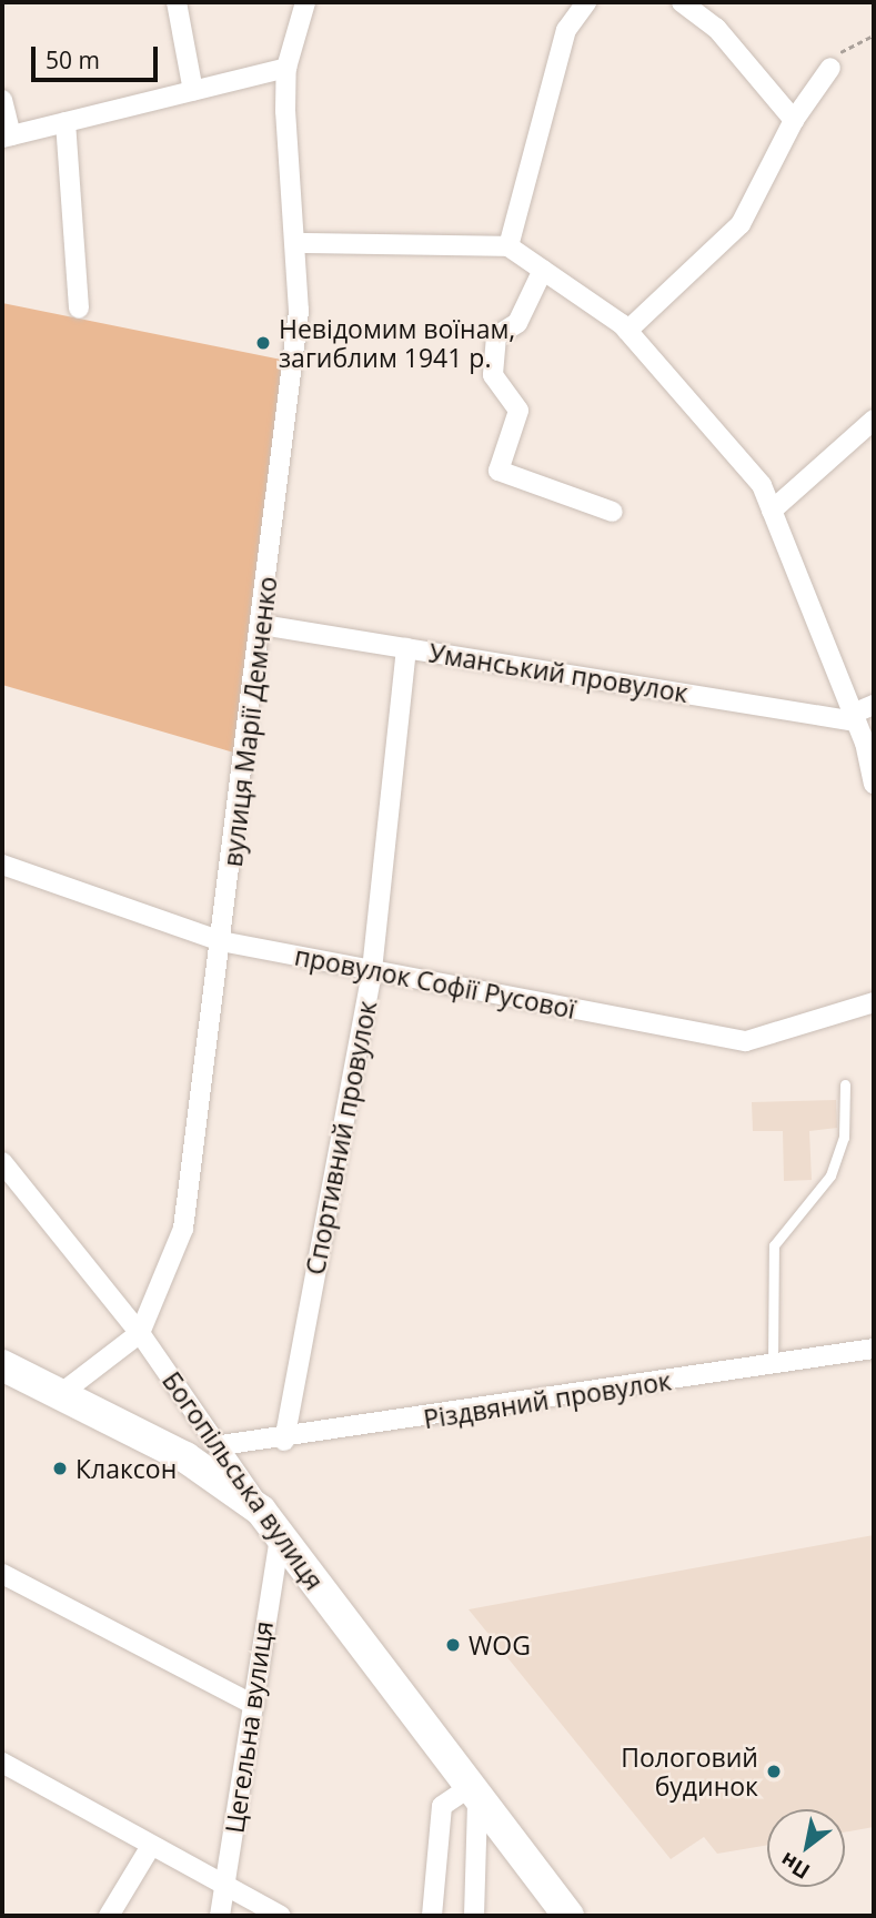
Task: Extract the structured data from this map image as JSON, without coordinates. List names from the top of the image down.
{
  "streets": {
    "main road": ["Богопільська вулиця"],
    "street": [
      "Уманський провулок",
      "вулиця Марії Демченко",
      "провулок Софії Русової",
      "Спортивний провулок",
      "Різдвяний провулок",
      "Цегельна вулиця"
    ]
  },
  "crossings": [
    ["Уманський провулок", "вулиця Марії Демченко"],
    ["Уманський провулок", "Спортивний провулок"],
    ["вулиця Марії Демченко", "провулок Софії Русової"],
    ["вулиця Марії Демченко", "Богопільська вулиця"],
    ["провулок Софії Русової", "Спортивний провулок"],
    ["Спортивний провулок", "Різдвяний провулок"],
    ["Різдвяний провулок", "Богопільська вулиця"],
    ["Богопільська вулиця", "Цегельна вулиця"]
  ],
  "places": [
    "Невідомим воїнам, загиблим 1941 р.",
    "Клаксон",
    "WOG",
    "Пологовий будинок"
  ],
  "scale_bar": "50 m",
  "north": "bottom left"
}
